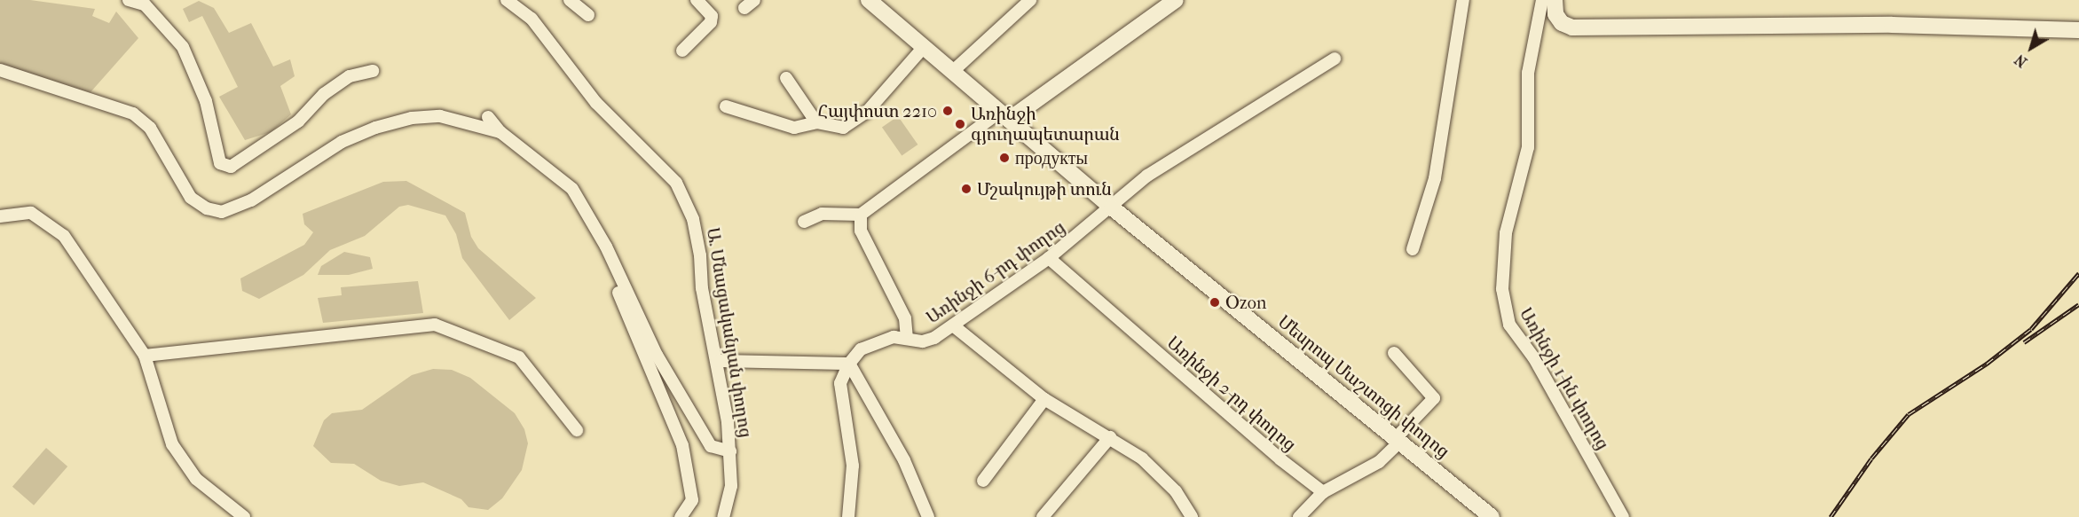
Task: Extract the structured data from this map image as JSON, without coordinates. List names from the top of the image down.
{
  "streets": {
    "street": [
      "Առինջի 6-րդ փողոց",
      "Ա. Մնացականյան փողոց",
      "Առինջի 1-ին փողոց",
      "Մեսրոպ Մաշտոցի փողոց",
      "Առինջի 2-րդ փողոց"
    ]
  },
  "crossings": [
    ["Առինջի 6-րդ փողոց", "Մեսրոպ Մաշտոցի փողոց"],
    ["Առինջի 6-րդ փողոց", "Առինջի 2-րդ փողոց"]
  ],
  "places": [
    "Հայփոստ 2210",
    "Առինջի գյուղապետարան",
    "продукты",
    "Մշակույթի տուն",
    "Ozon"
  ],
  "north": "bottom left"
}
